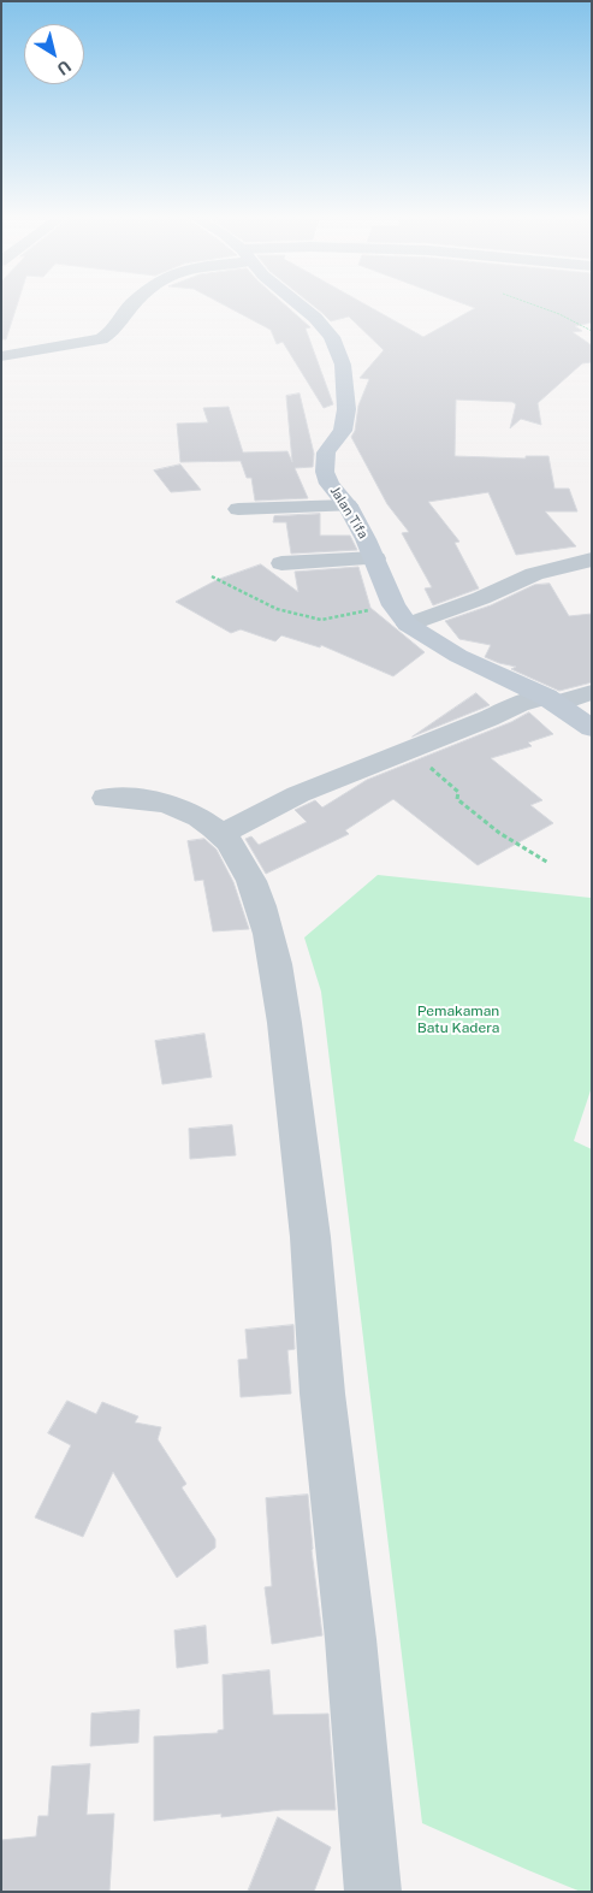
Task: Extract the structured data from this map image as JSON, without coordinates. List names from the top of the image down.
{
  "streets": {
    "street": ["Jalan Tifa"]
  },
  "parks": ["Pemakaman Batu Kadera"],
  "north": "bottom right"
}
